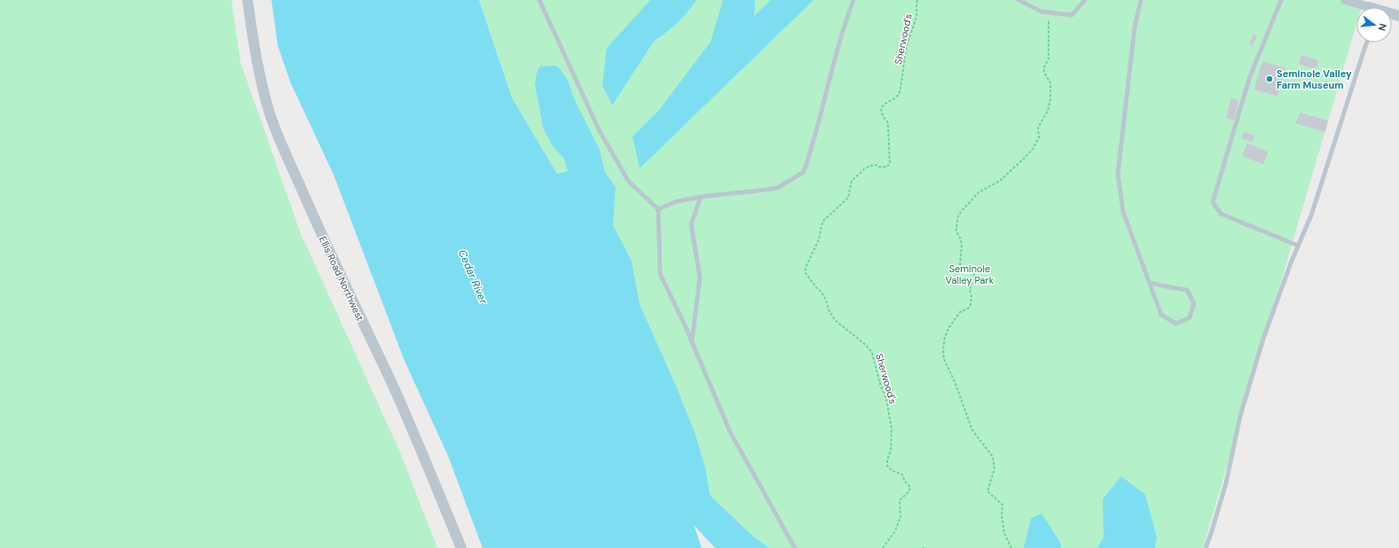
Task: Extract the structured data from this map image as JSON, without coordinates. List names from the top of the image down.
{
  "streets": {
    "street": ["Ellis Road Northwest"],
    "path": ["Sherwood's"]
  },
  "water": ["Cedar River"],
  "parks": ["Seminole Valley Park"],
  "places": ["Seminole Valley Farm Museum"],
  "north": "right"
}
